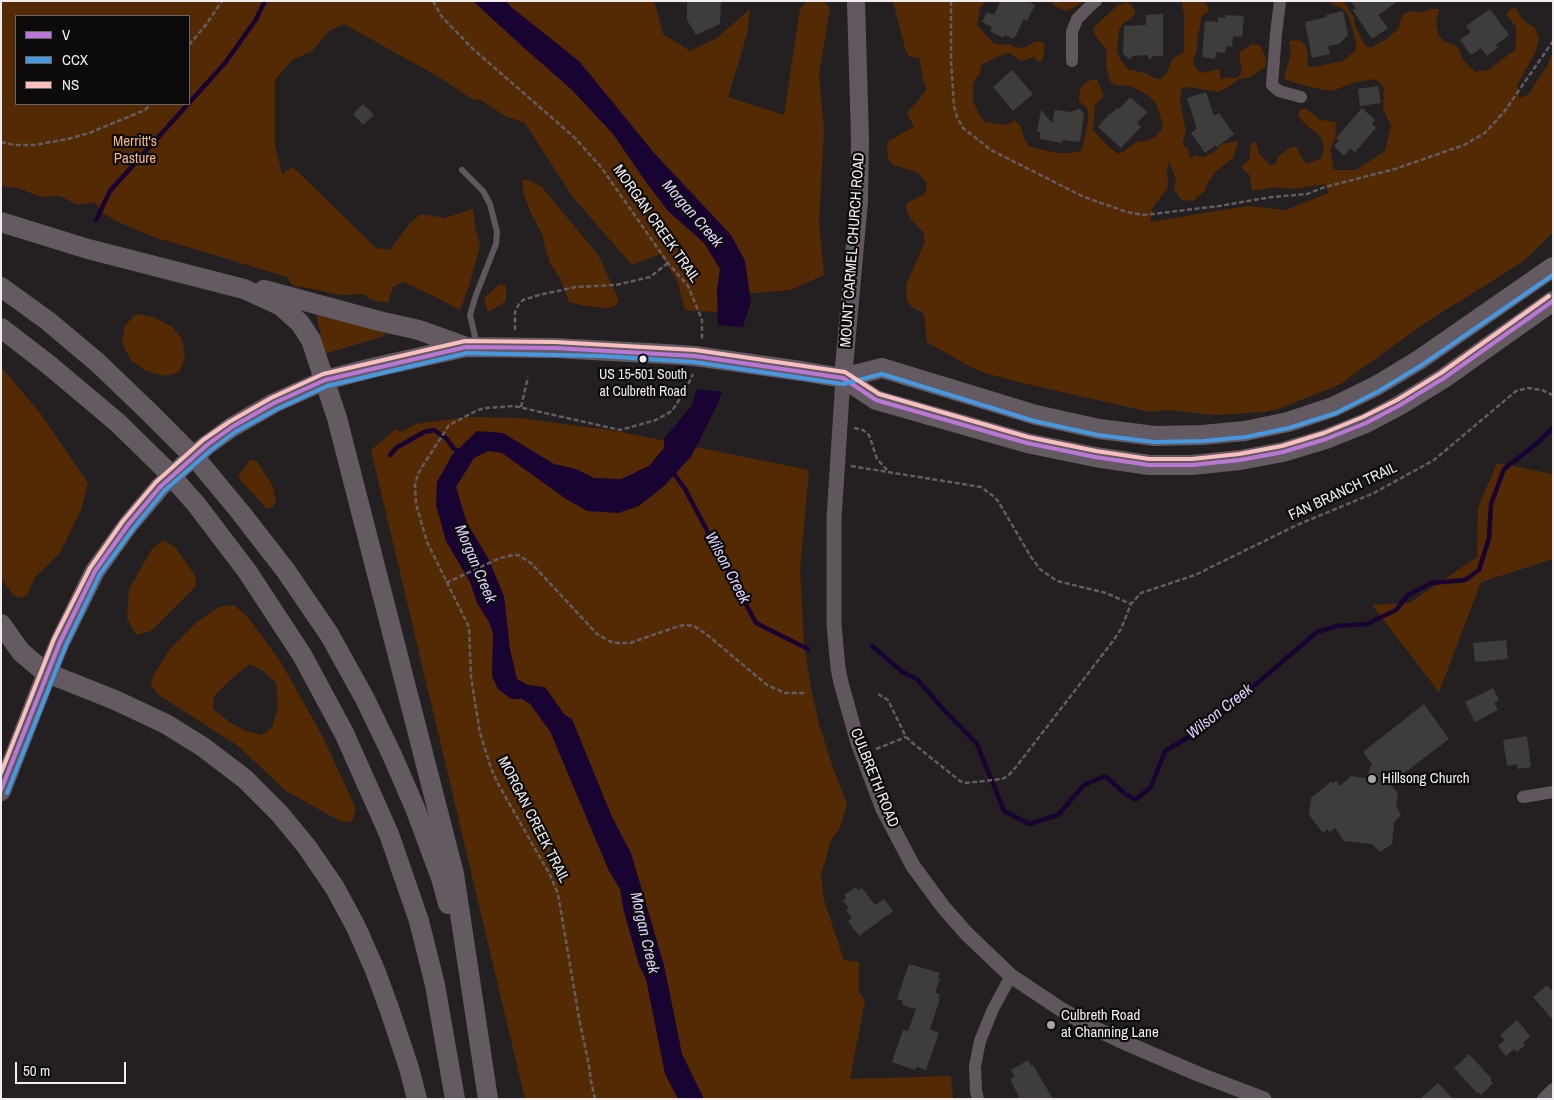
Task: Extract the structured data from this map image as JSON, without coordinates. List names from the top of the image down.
{
  "streets": {
    "main road": ["MOUNT CARMEL CHURCH ROAD"],
    "street": ["CULBRETH ROAD"],
    "path": ["MORGAN CREEK TRAIL", "FAN BRANCH TRAIL"]
  },
  "crossings": [
    ["MOUNT CARMEL CHURCH ROAD", "CULBRETH ROAD"]
  ],
  "water": ["Morgan Creek", "Wilson Creek"],
  "parks": ["Merritt's Pasture"],
  "places": ["US 15-501 South at Culbreth Road", "Hillsong Church", "Culbreth Road at Channing Lane"],
  "lines": ["transit line CCX", "transit line NS", "transit line V"],
  "legend": ["V", "CCX", "NS"],
  "scale_bar": "50 m"
}
